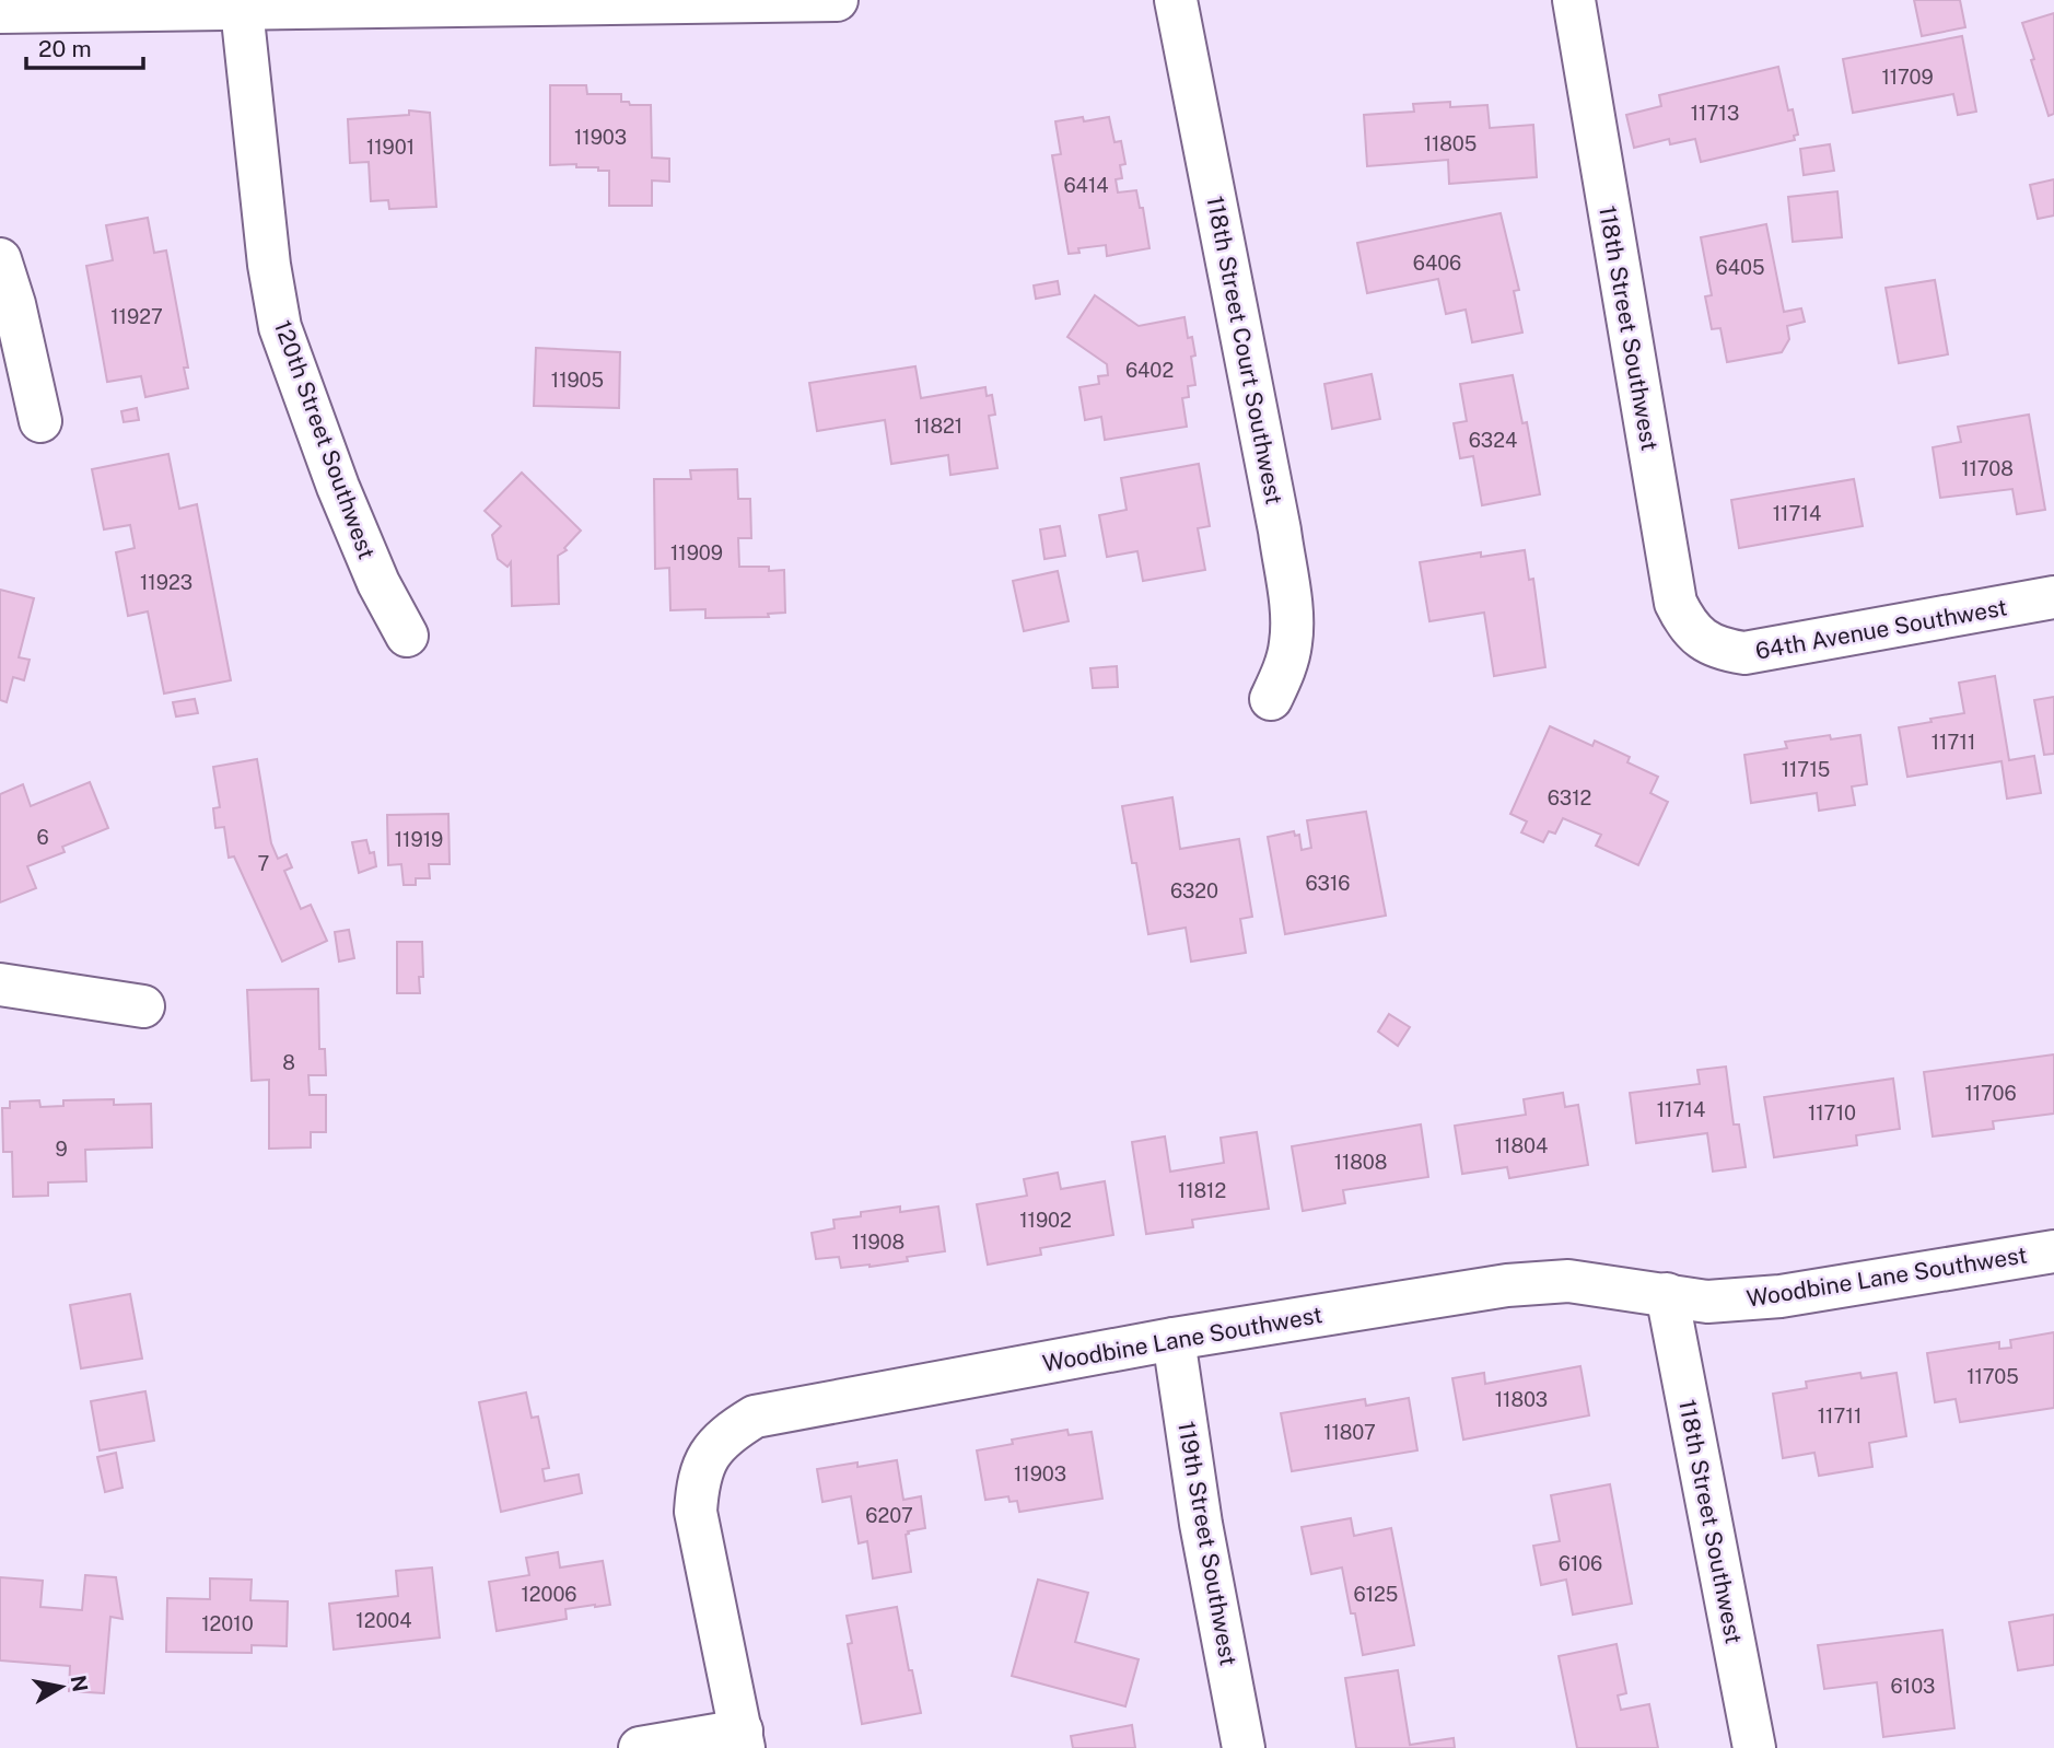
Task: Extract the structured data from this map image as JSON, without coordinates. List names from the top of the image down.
{
  "streets": {
    "street": [
      "118th Street Southwest",
      "118th Street Court Southwest",
      "120th Street Southwest",
      "64th Avenue Southwest",
      "Woodbine Lane Southwest",
      "119th Street Southwest"
    ]
  },
  "crossings": [
    ["118th Street Southwest", "64th Avenue Southwest"],
    ["118th Street Southwest", "Woodbine Lane Southwest"],
    ["Woodbine Lane Southwest", "119th Street Southwest"]
  ],
  "house_numbers": [
    "11709",
    "11713",
    "11903",
    "11805",
    "11901",
    "6414",
    "6406",
    "6405",
    "11927",
    "6402",
    "11905",
    "11821",
    "6324",
    "11708",
    "11714",
    "11909",
    "11923",
    "11711",
    "11715",
    "6312",
    "6",
    "11919",
    "7",
    "6316",
    "6320",
    "8",
    "11706",
    "11714",
    "11710",
    "11804",
    "9",
    "11808",
    "11812",
    "11902",
    "11908",
    "11705",
    "11803",
    "11711",
    "11807",
    "11903",
    "6207",
    "6106",
    "12006",
    "6125",
    "12004",
    "12010",
    "6103"
  ],
  "scale_bar": "20 m",
  "north": "right"
}
